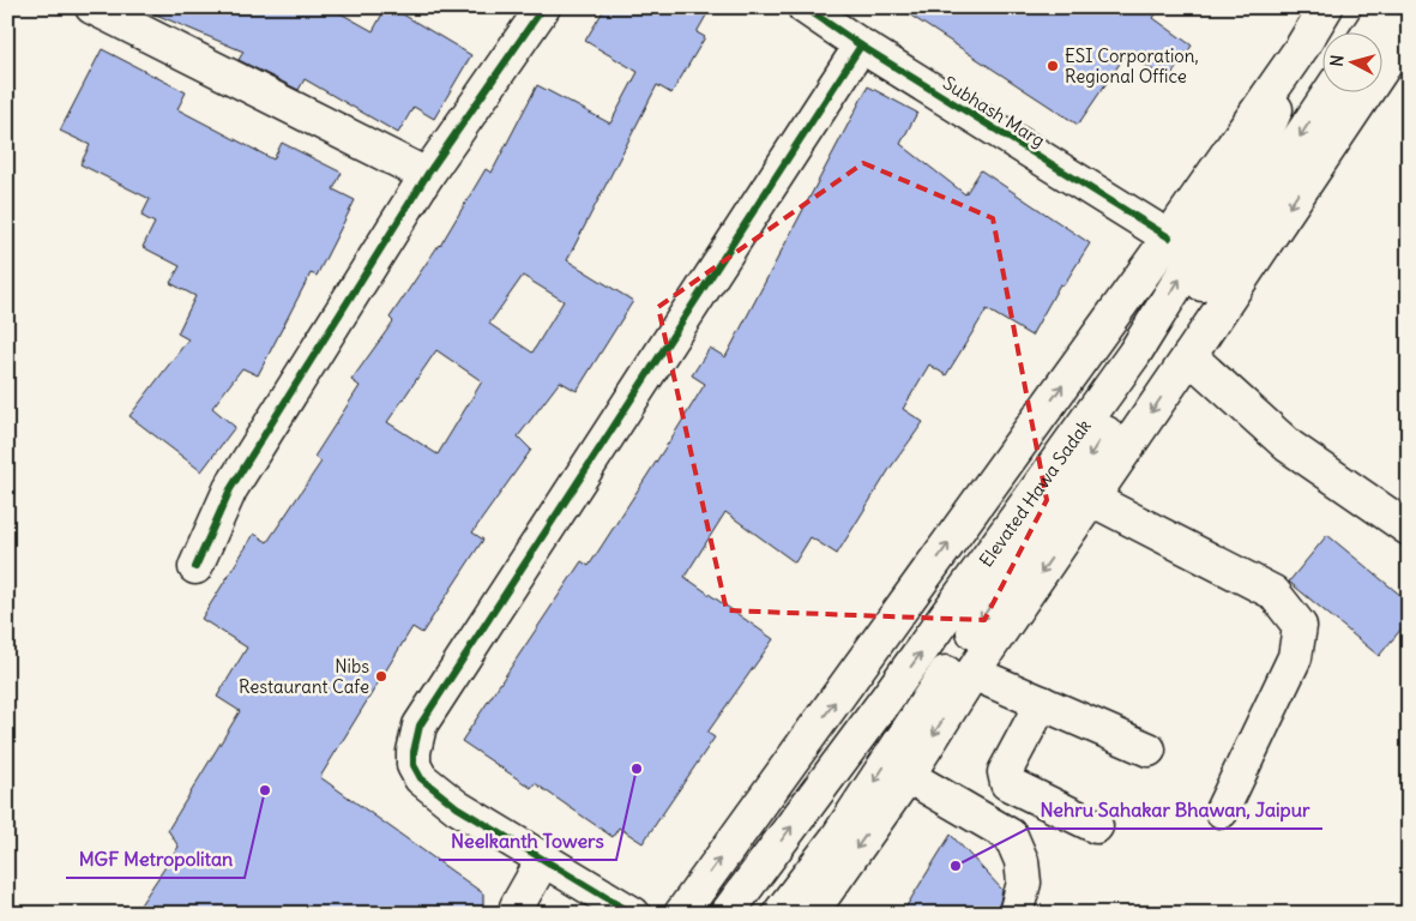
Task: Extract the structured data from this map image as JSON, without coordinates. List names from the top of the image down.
{
  "streets": {
    "main road": ["Subhash Marg", "Elevated Hawa Sadak"]
  },
  "places": [
    "ESI Corporation, Regional Office",
    "Nibs Restaurant Cafe",
    "Neelkanth Towers",
    "MGF Metropolitan",
    "Nehru Sahakar Bhawan, Jaipur"
  ],
  "north": "left"
}
